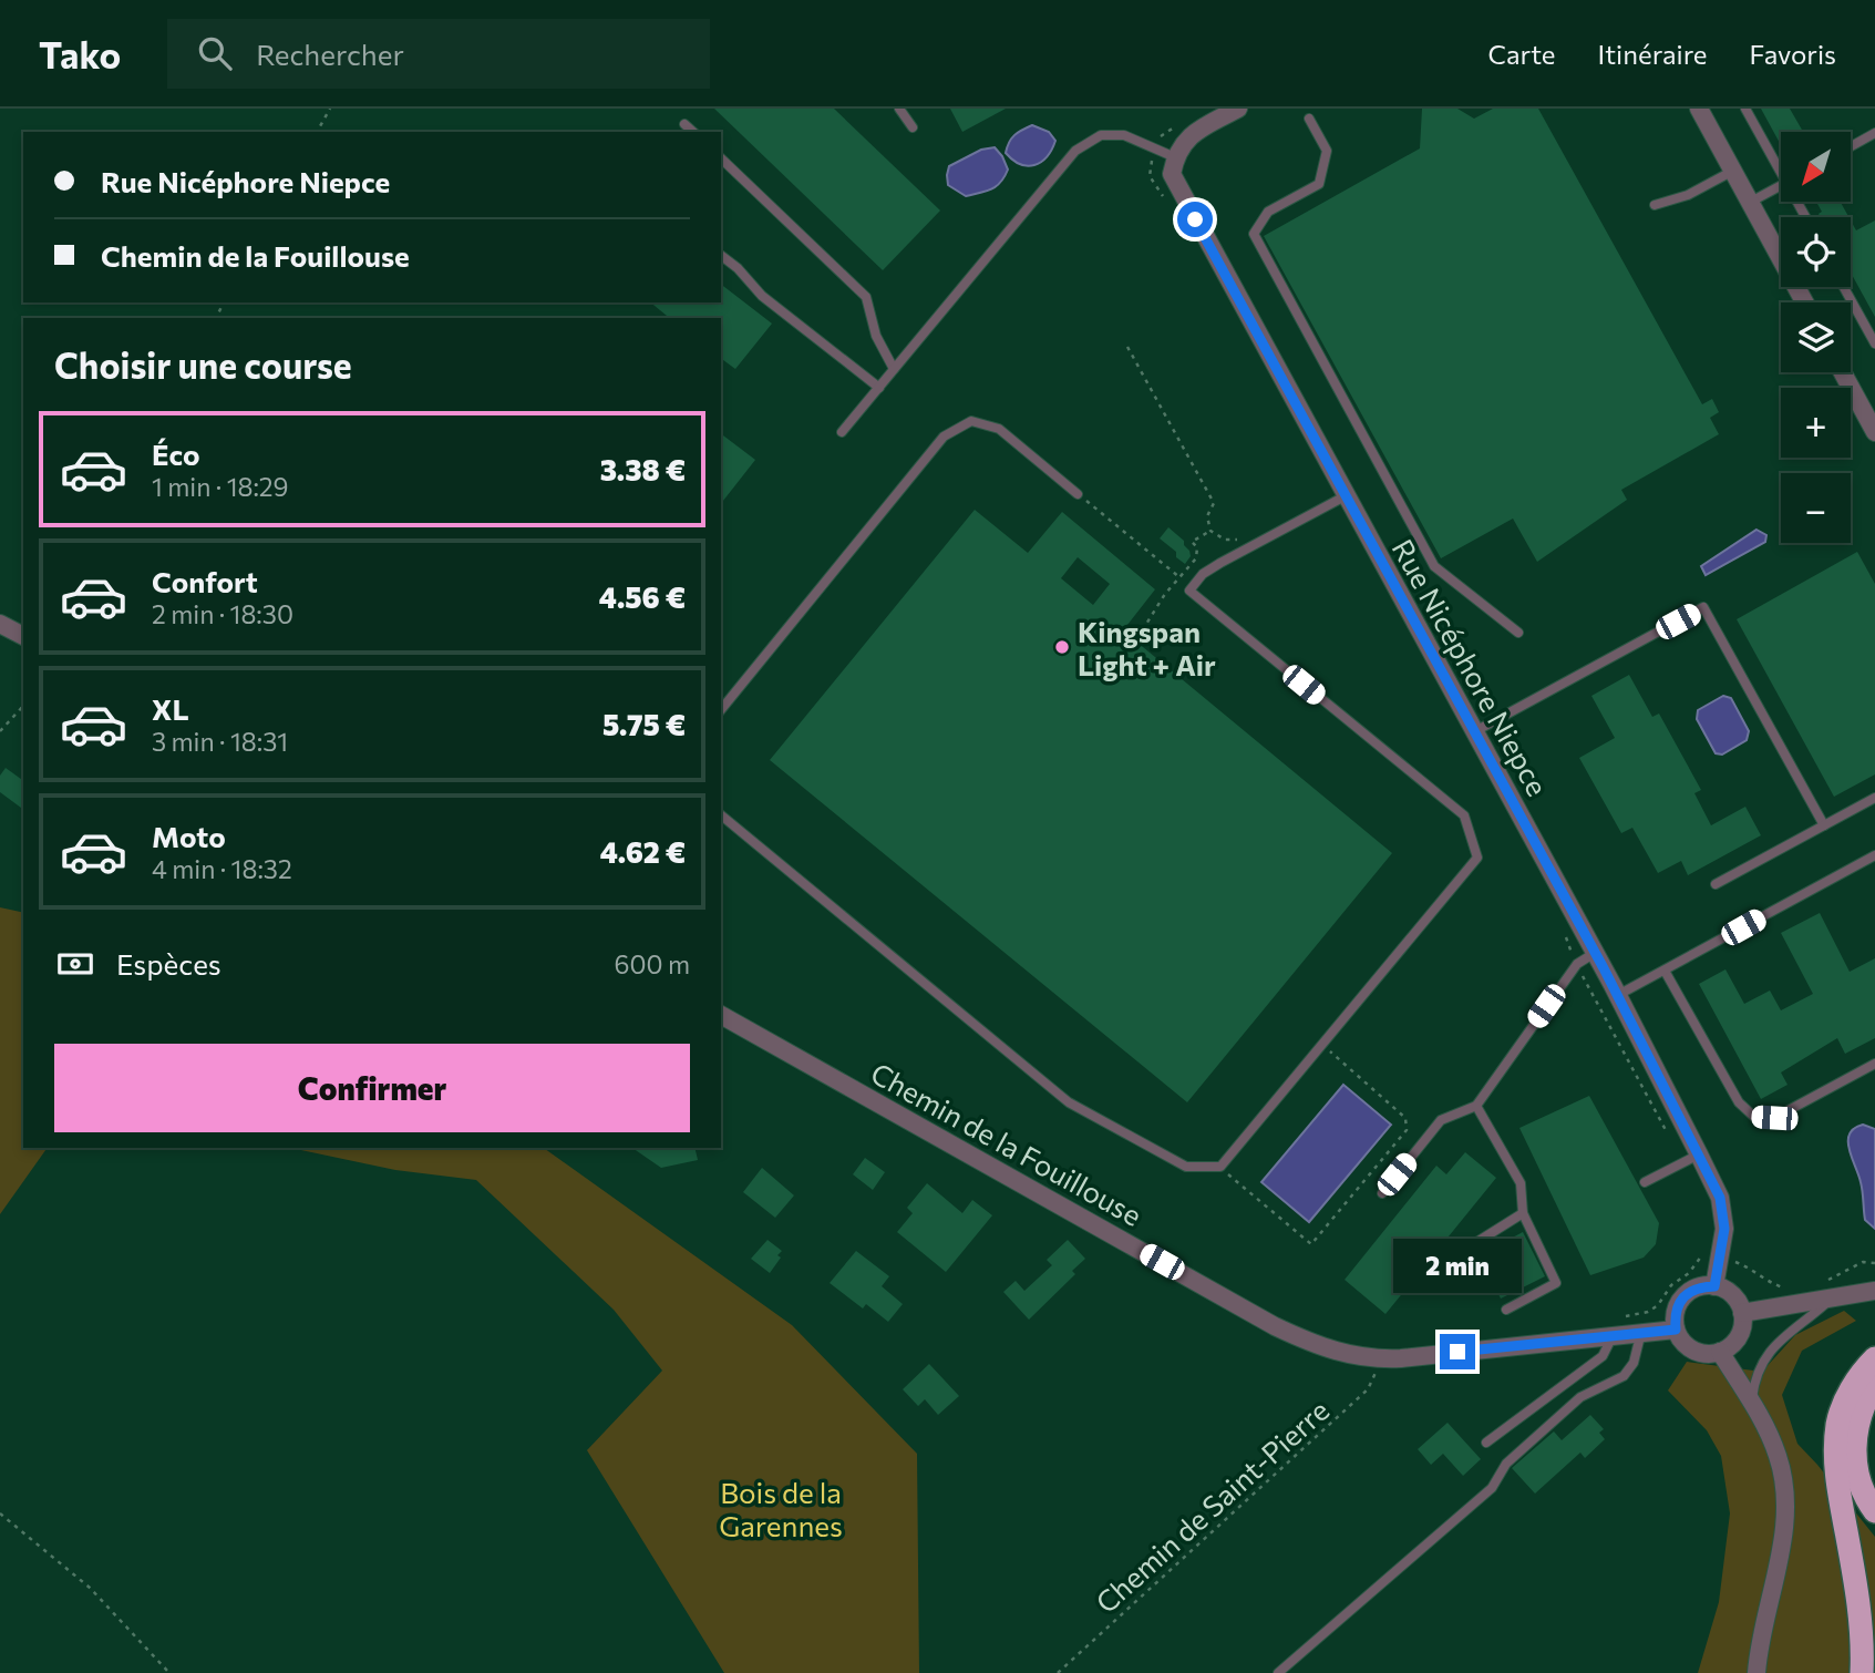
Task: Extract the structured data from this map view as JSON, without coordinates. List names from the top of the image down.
{
  "streets": {
    "street": ["Rue Nicéphore Niepce", "Chemin de la Fouillouse"],
    "path": ["Chemin de Saint-Pierre"]
  },
  "crossings": [
    ["Rue Nicéphore Niepce", "Chemin de la Fouillouse"],
    ["Chemin de la Fouillouse", "Chemin de Saint-Pierre"]
  ],
  "parks": ["Bois de la Garennes"],
  "places": ["Kingspan Light + Air"],
  "north": "bottom left",
  "page": {
    "header": "Tako",
    "search": "Rechercher",
    "nav": ["Carte", "Itinéraire", "Favoris"],
    "map_buttons": ["+", "−"],
    "banner": ["Rue Nicéphore Niepce", "Chemin de la Fouillouse"],
    "heading": "Choisir une course",
    "list": [
      {
        "name": "Éco",
        "note": "1 min · 18:29",
        "value": "3.38 €"
      },
      {
        "name": "Confort",
        "note": "2 min · 18:30",
        "value": "4.56 €"
      },
      {
        "name": "XL",
        "note": "3 min · 18:31",
        "value": "5.75 €"
      },
      {
        "name": "Moto",
        "note": "4 min · 18:32",
        "value": "4.62 €"
      }
    ],
    "pay": ["Espèces", "600 m"],
    "buttons": "Confirmer",
    "bubble": "2 min"
  }
}
